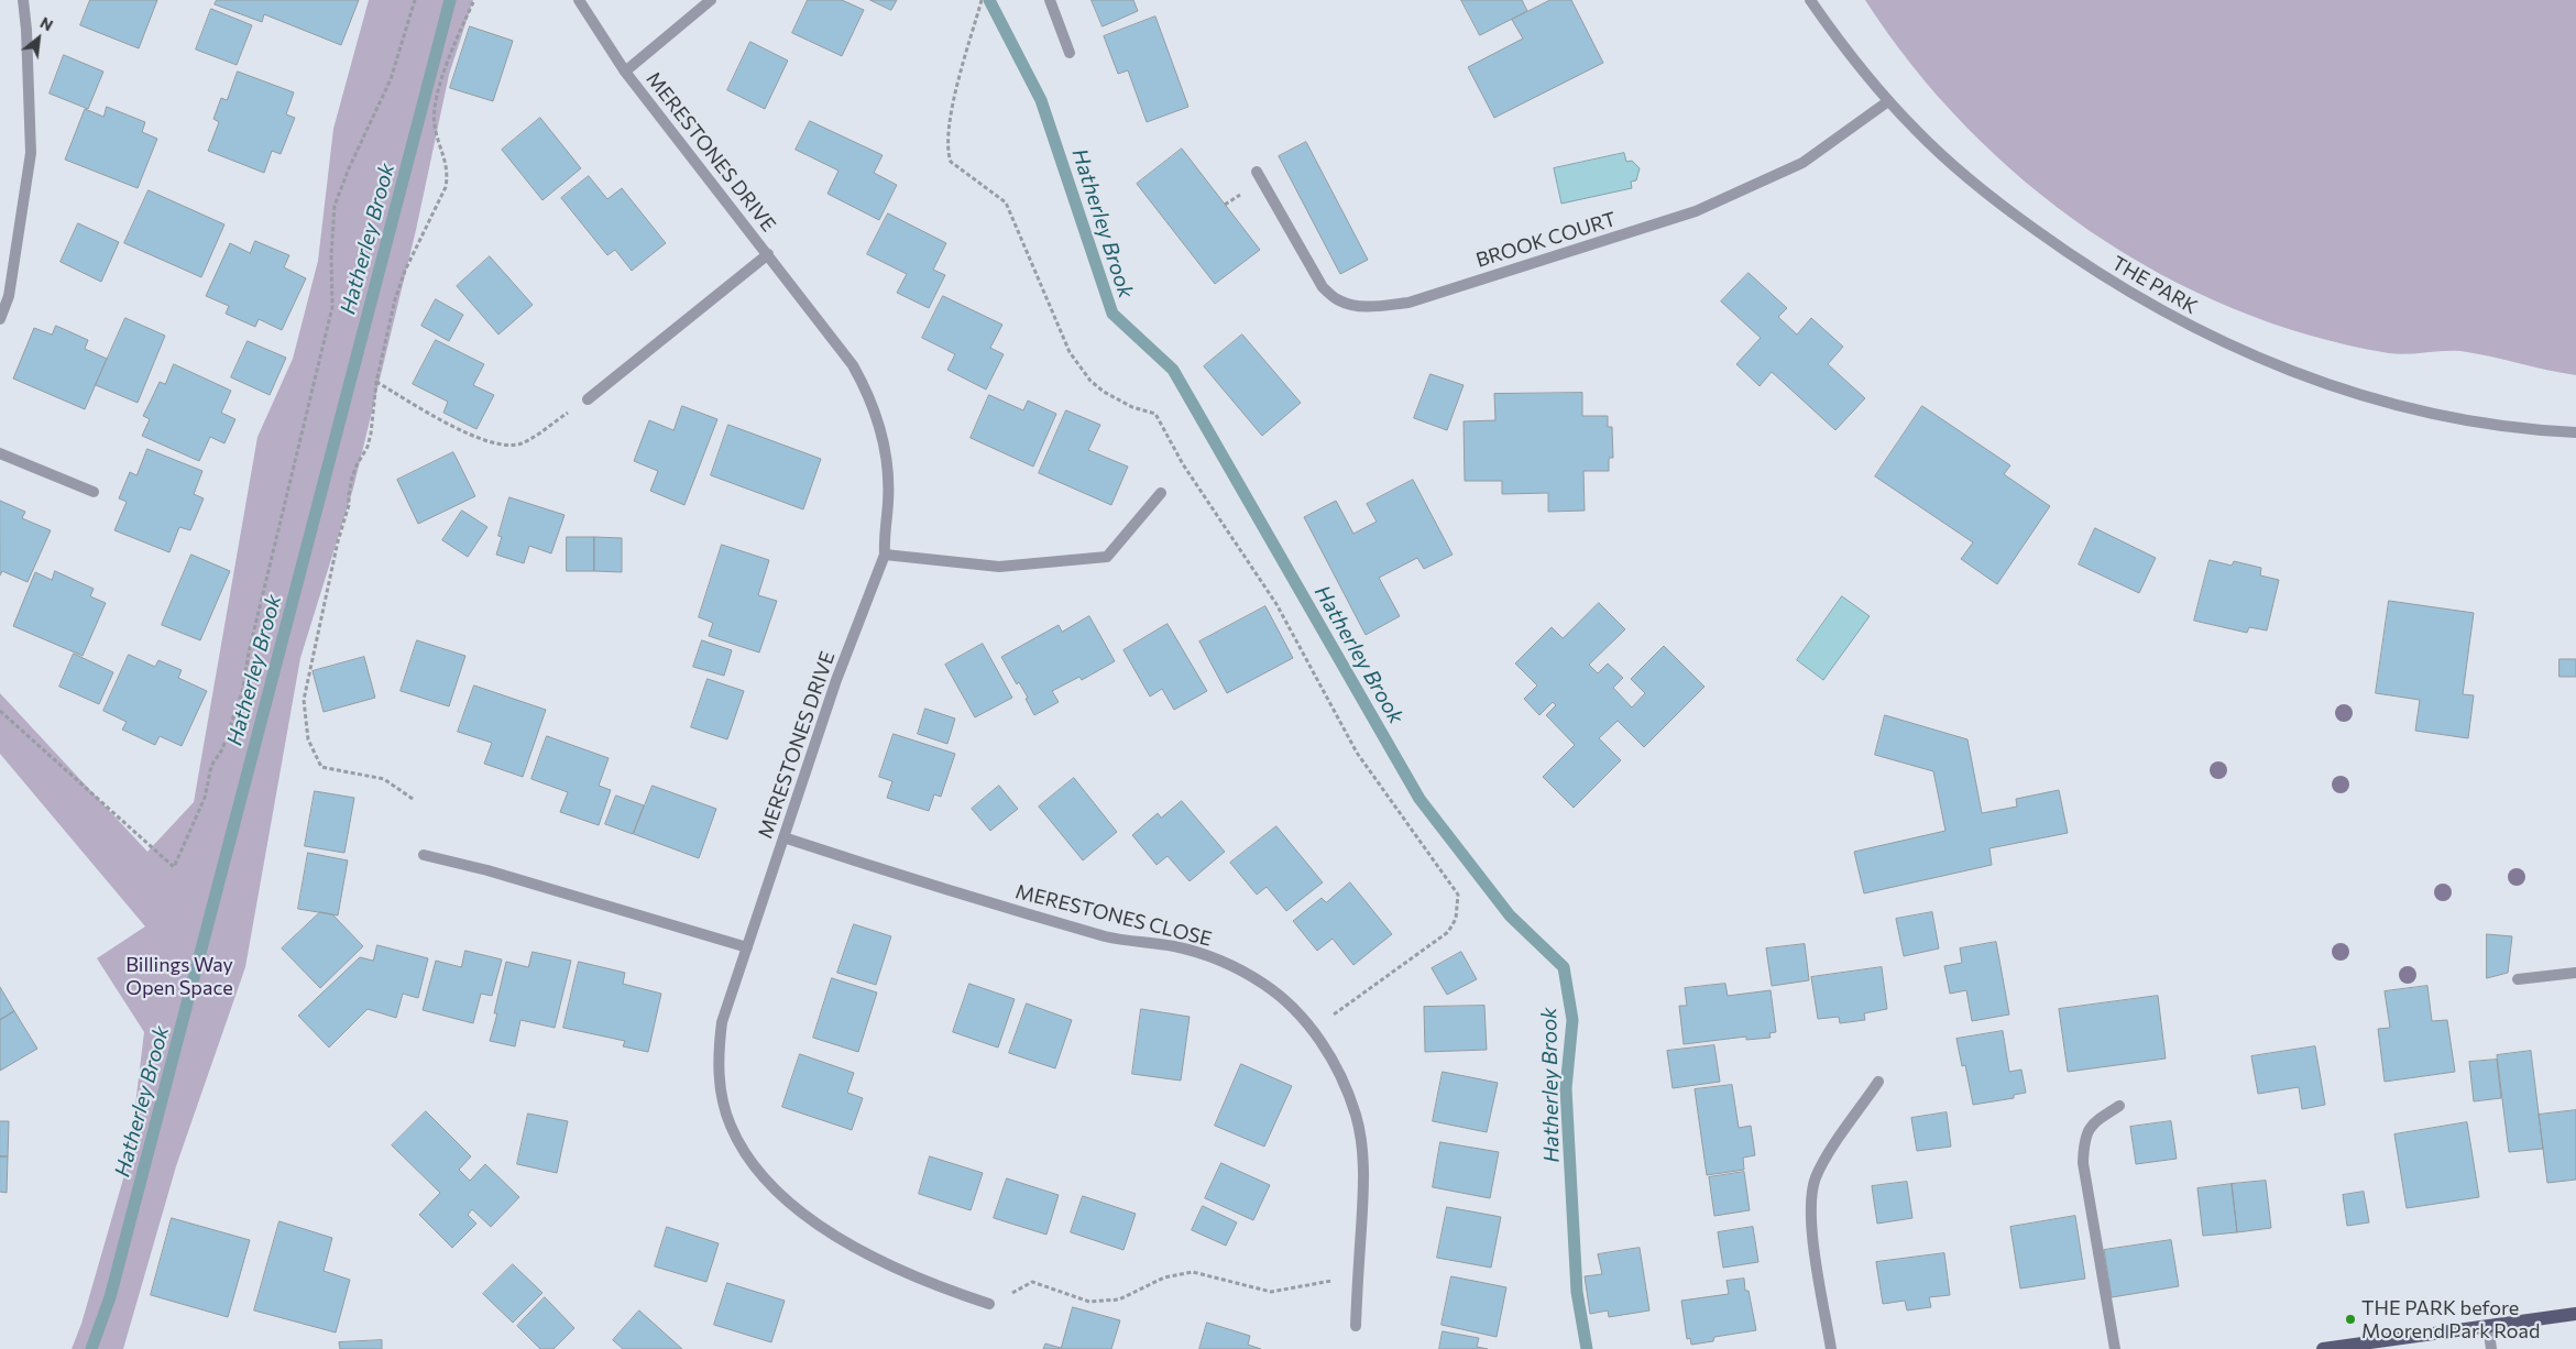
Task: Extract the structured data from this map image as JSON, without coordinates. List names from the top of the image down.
{
  "streets": {
    "street": [
      "MERESTONES DRIVE",
      "BROOK COURT",
      "THE PARK",
      "MERESTONES CLOSE"
    ]
  },
  "crossings": [
    ["MERESTONES DRIVE", "MERESTONES CLOSE"],
    ["BROOK COURT", "THE PARK"]
  ],
  "water": ["Hatherley Brook"],
  "parks": ["Billings Way Open Space"],
  "places": ["THE PARK before Moorend Park Road"],
  "north": "top right"
}
